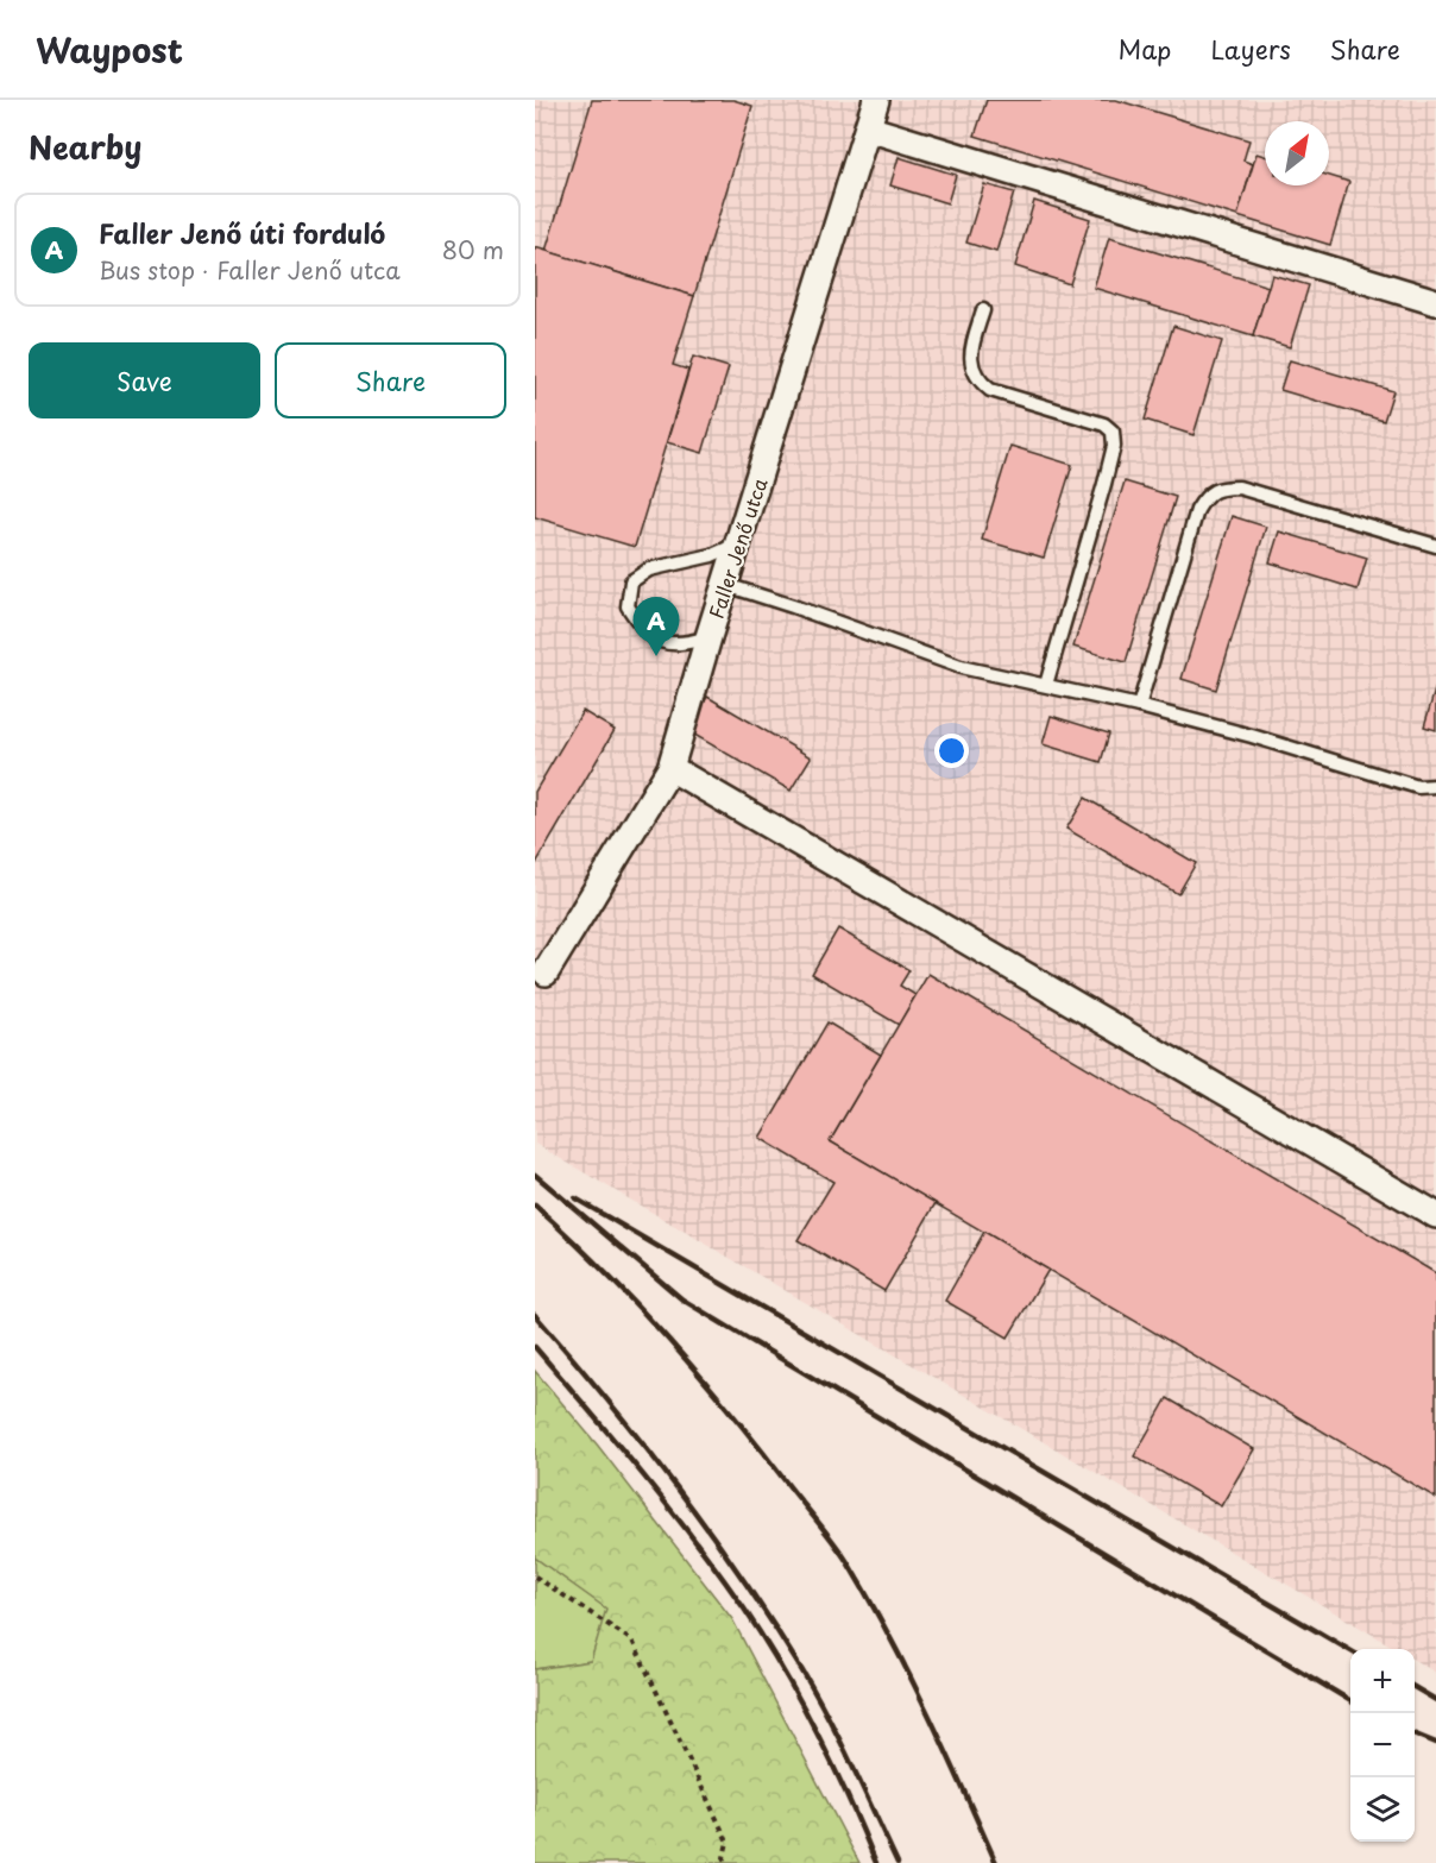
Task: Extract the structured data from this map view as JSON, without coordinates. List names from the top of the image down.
{
  "streets": {
    "street": ["Faller Jenő utca"]
  },
  "north": "top right",
  "page": {
    "header": "Waypost",
    "nav": ["Map", "Layers", "Share"],
    "heading": "Nearby",
    "list": [
      {
        "mark": "A",
        "name": "Faller Jenő úti forduló",
        "note": "Bus stop · Faller Jenő utca",
        "value": "80 m"
      }
    ],
    "buttons": ["Save", "Share"],
    "pins": "A",
    "map_buttons": ["+", "−"]
  }
}
